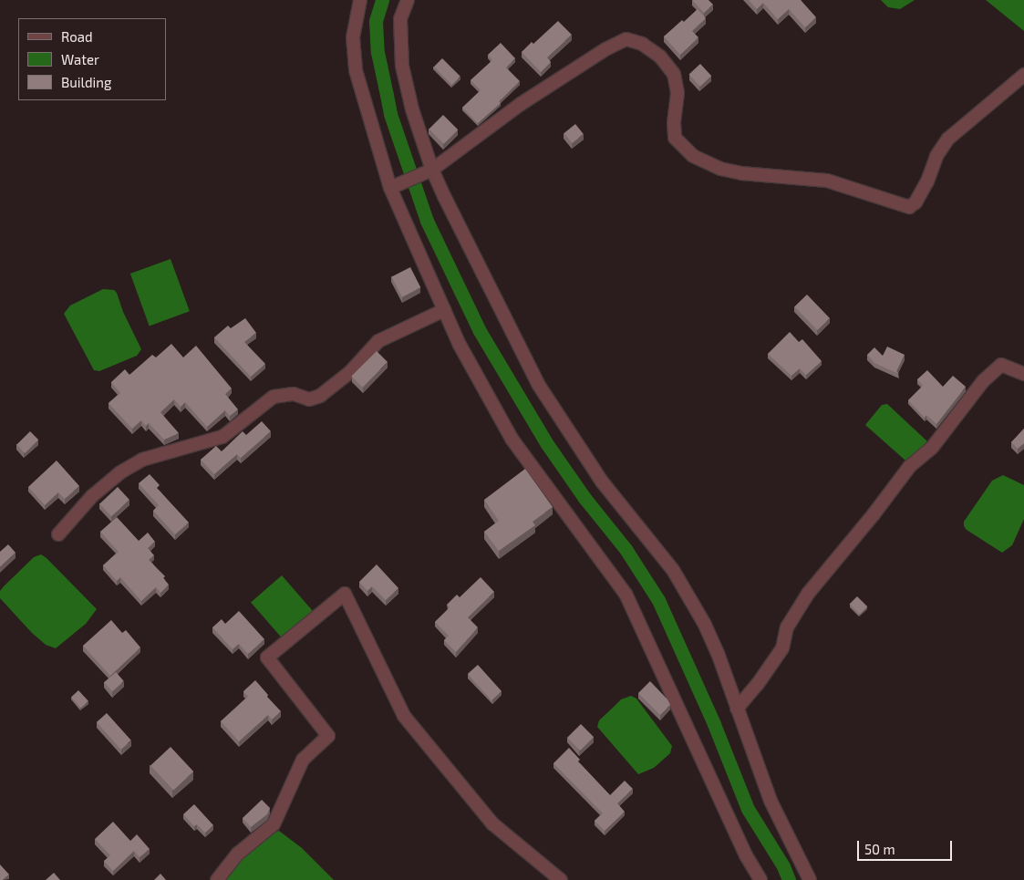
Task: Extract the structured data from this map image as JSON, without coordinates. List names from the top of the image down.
{
  "legend": ["Road", "Water", "Building"],
  "scale_bar": "50 m"
}
